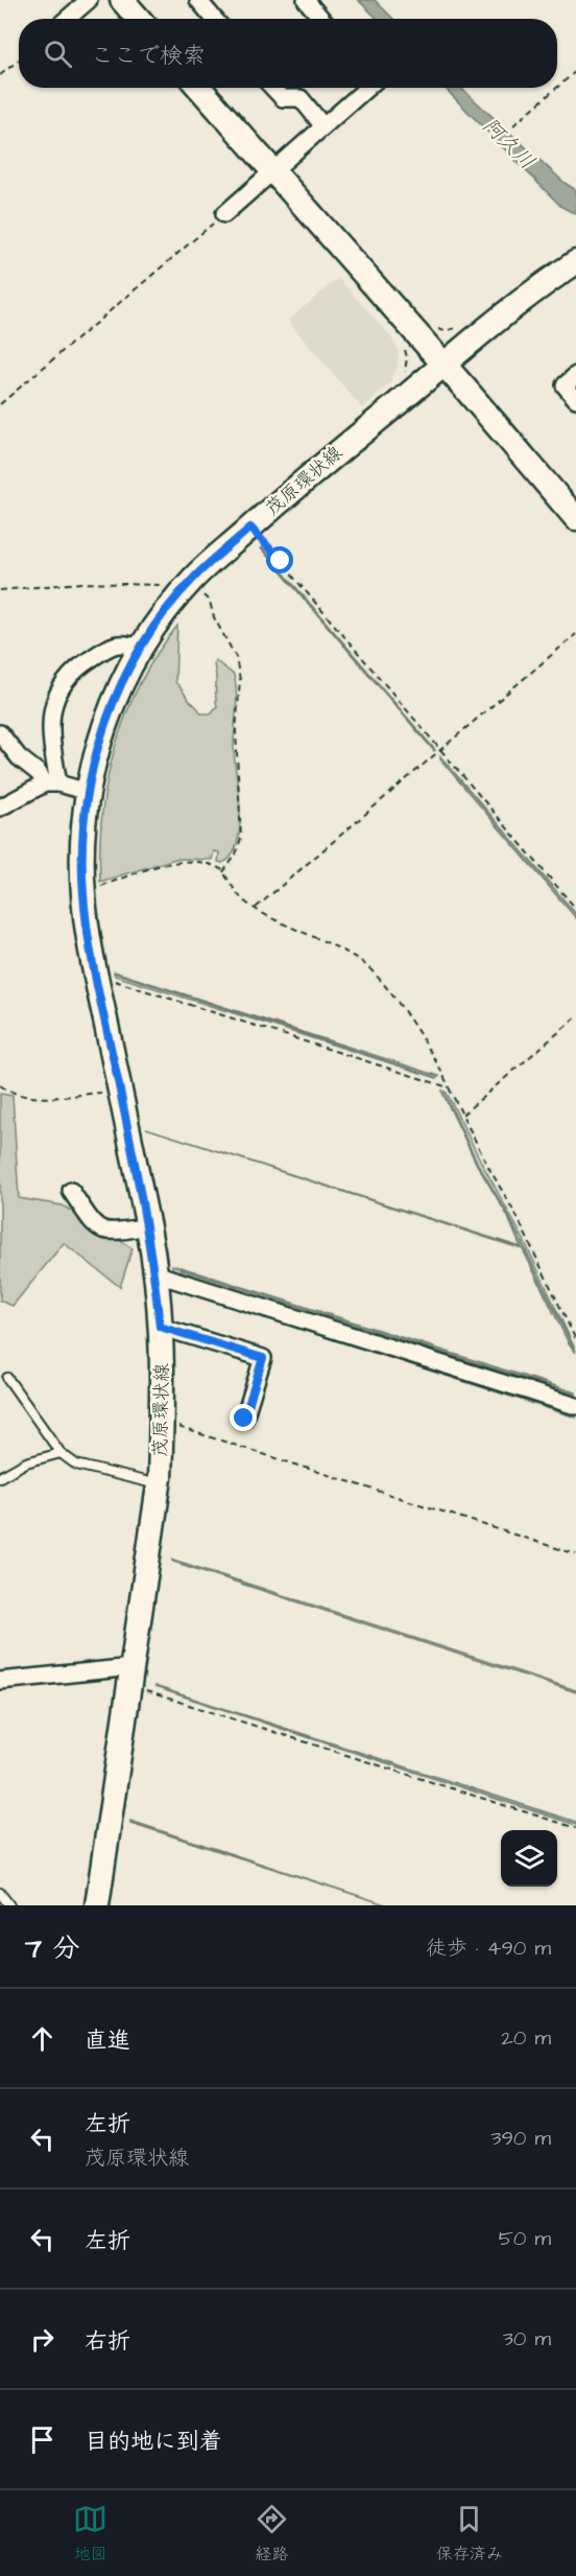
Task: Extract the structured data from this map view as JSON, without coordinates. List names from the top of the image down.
{
  "streets": {
    "main road": ["茂原環状線"]
  },
  "water": ["阿久川"],
  "page": {
    "search": "ここで検索",
    "heading": ["7 分", "徒歩 · 490 m"],
    "list": [
      ["直進", "20 m"],
      ["左折", "茂原環状線", "390 m"],
      ["左折", "50 m"],
      ["右折", "30 m"],
      "目的地に到着"
    ],
    "nav": ["地図", "経路", "保存済み"]
  }
}
